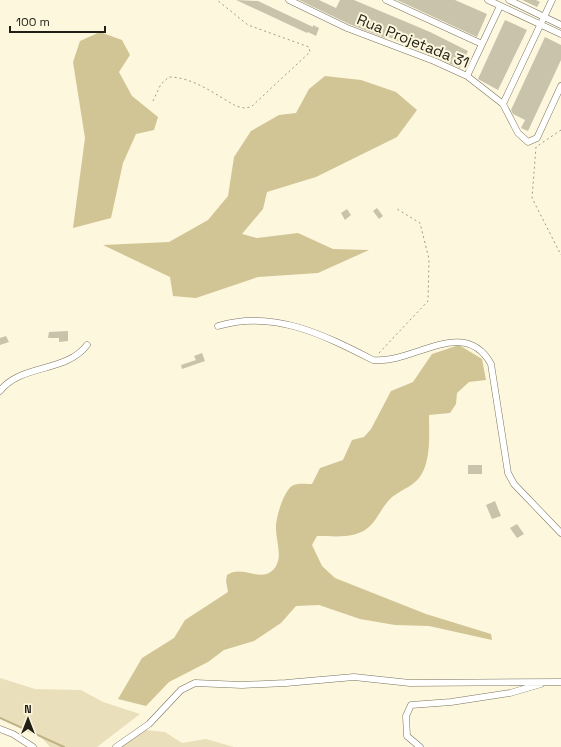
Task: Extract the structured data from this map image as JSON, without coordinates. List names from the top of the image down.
{
  "streets": {
    "street": ["Rua Projetada 31"]
  },
  "scale_bar": "100 m",
  "north": "top"
}
